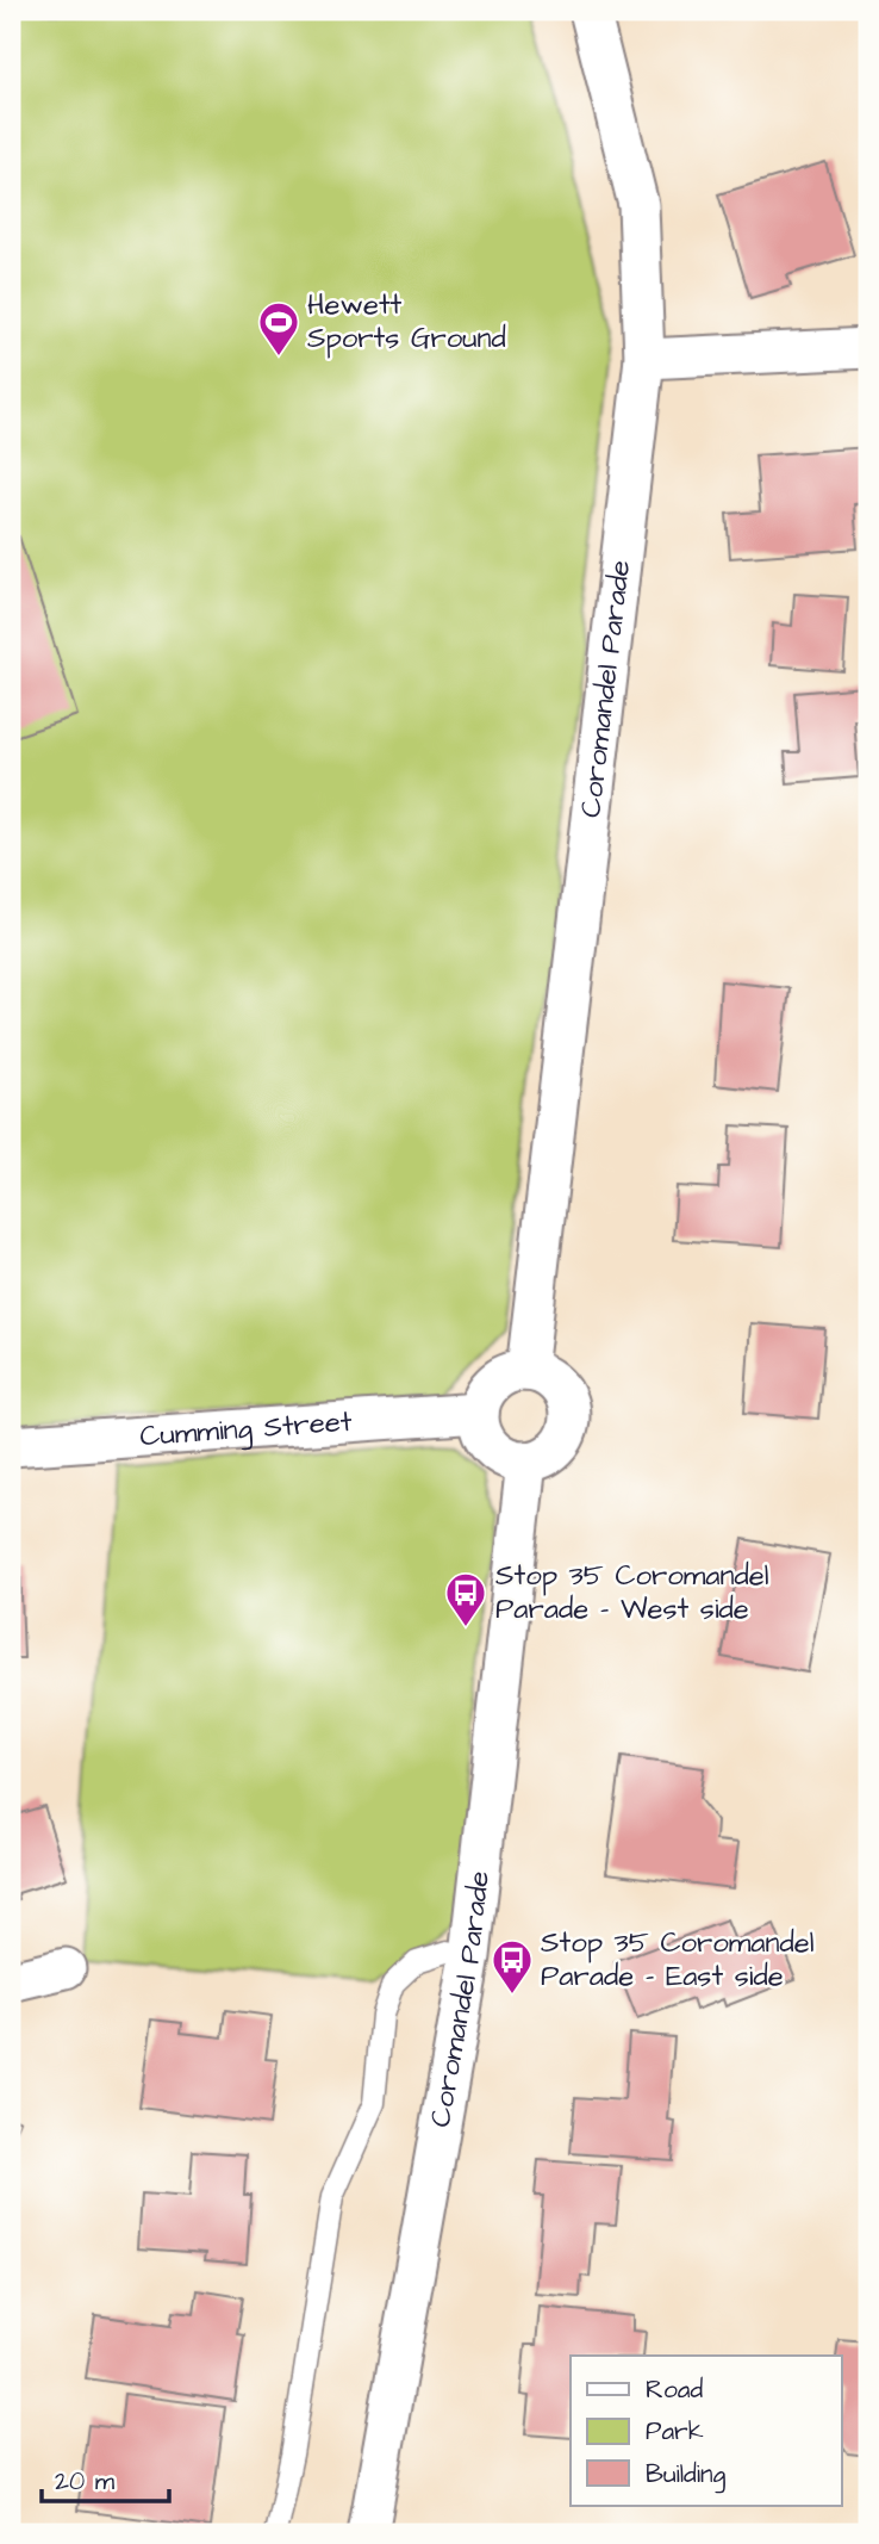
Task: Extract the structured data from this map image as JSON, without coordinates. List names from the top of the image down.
{
  "streets": {
    "street": ["Coromandel Parade", "Cumming Street"]
  },
  "crossings": [
    ["Coromandel Parade", "Cumming Street"]
  ],
  "places": {
    "sports": ["Hewett Sports Ground"],
    "bus stop": ["Stop 35 Coromandel Parade - West side", "Stop 35 Coromandel Parade - East side"]
  },
  "legend": ["Road", "Park", "Building"],
  "scale_bar": "20 m"
}
